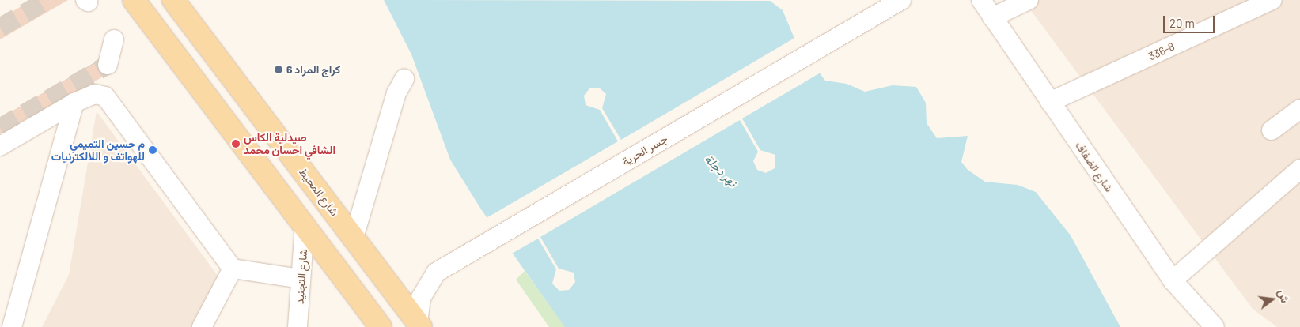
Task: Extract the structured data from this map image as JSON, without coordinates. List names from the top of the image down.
{
  "streets": {
    "main road": ["شارع المحيط"],
    "street": [
      "336-8",
      "جسر الحرية",
      "شارع الضفاف",
      "شارع التجنيد"
    ]
  },
  "crossings": [
    ["336-8", "شارع الضفاف"],
    ["جسر الحرية", "شارع المحيط"]
  ],
  "water": ["نهر دجلة"],
  "places": ["كراج المراد 6", "صيدلية الكاس الشافي احسان محمد", "م حسين التميمي للهواتف و اللالكترنيات"],
  "scale_bar": "20 m",
  "north": "right"
}
